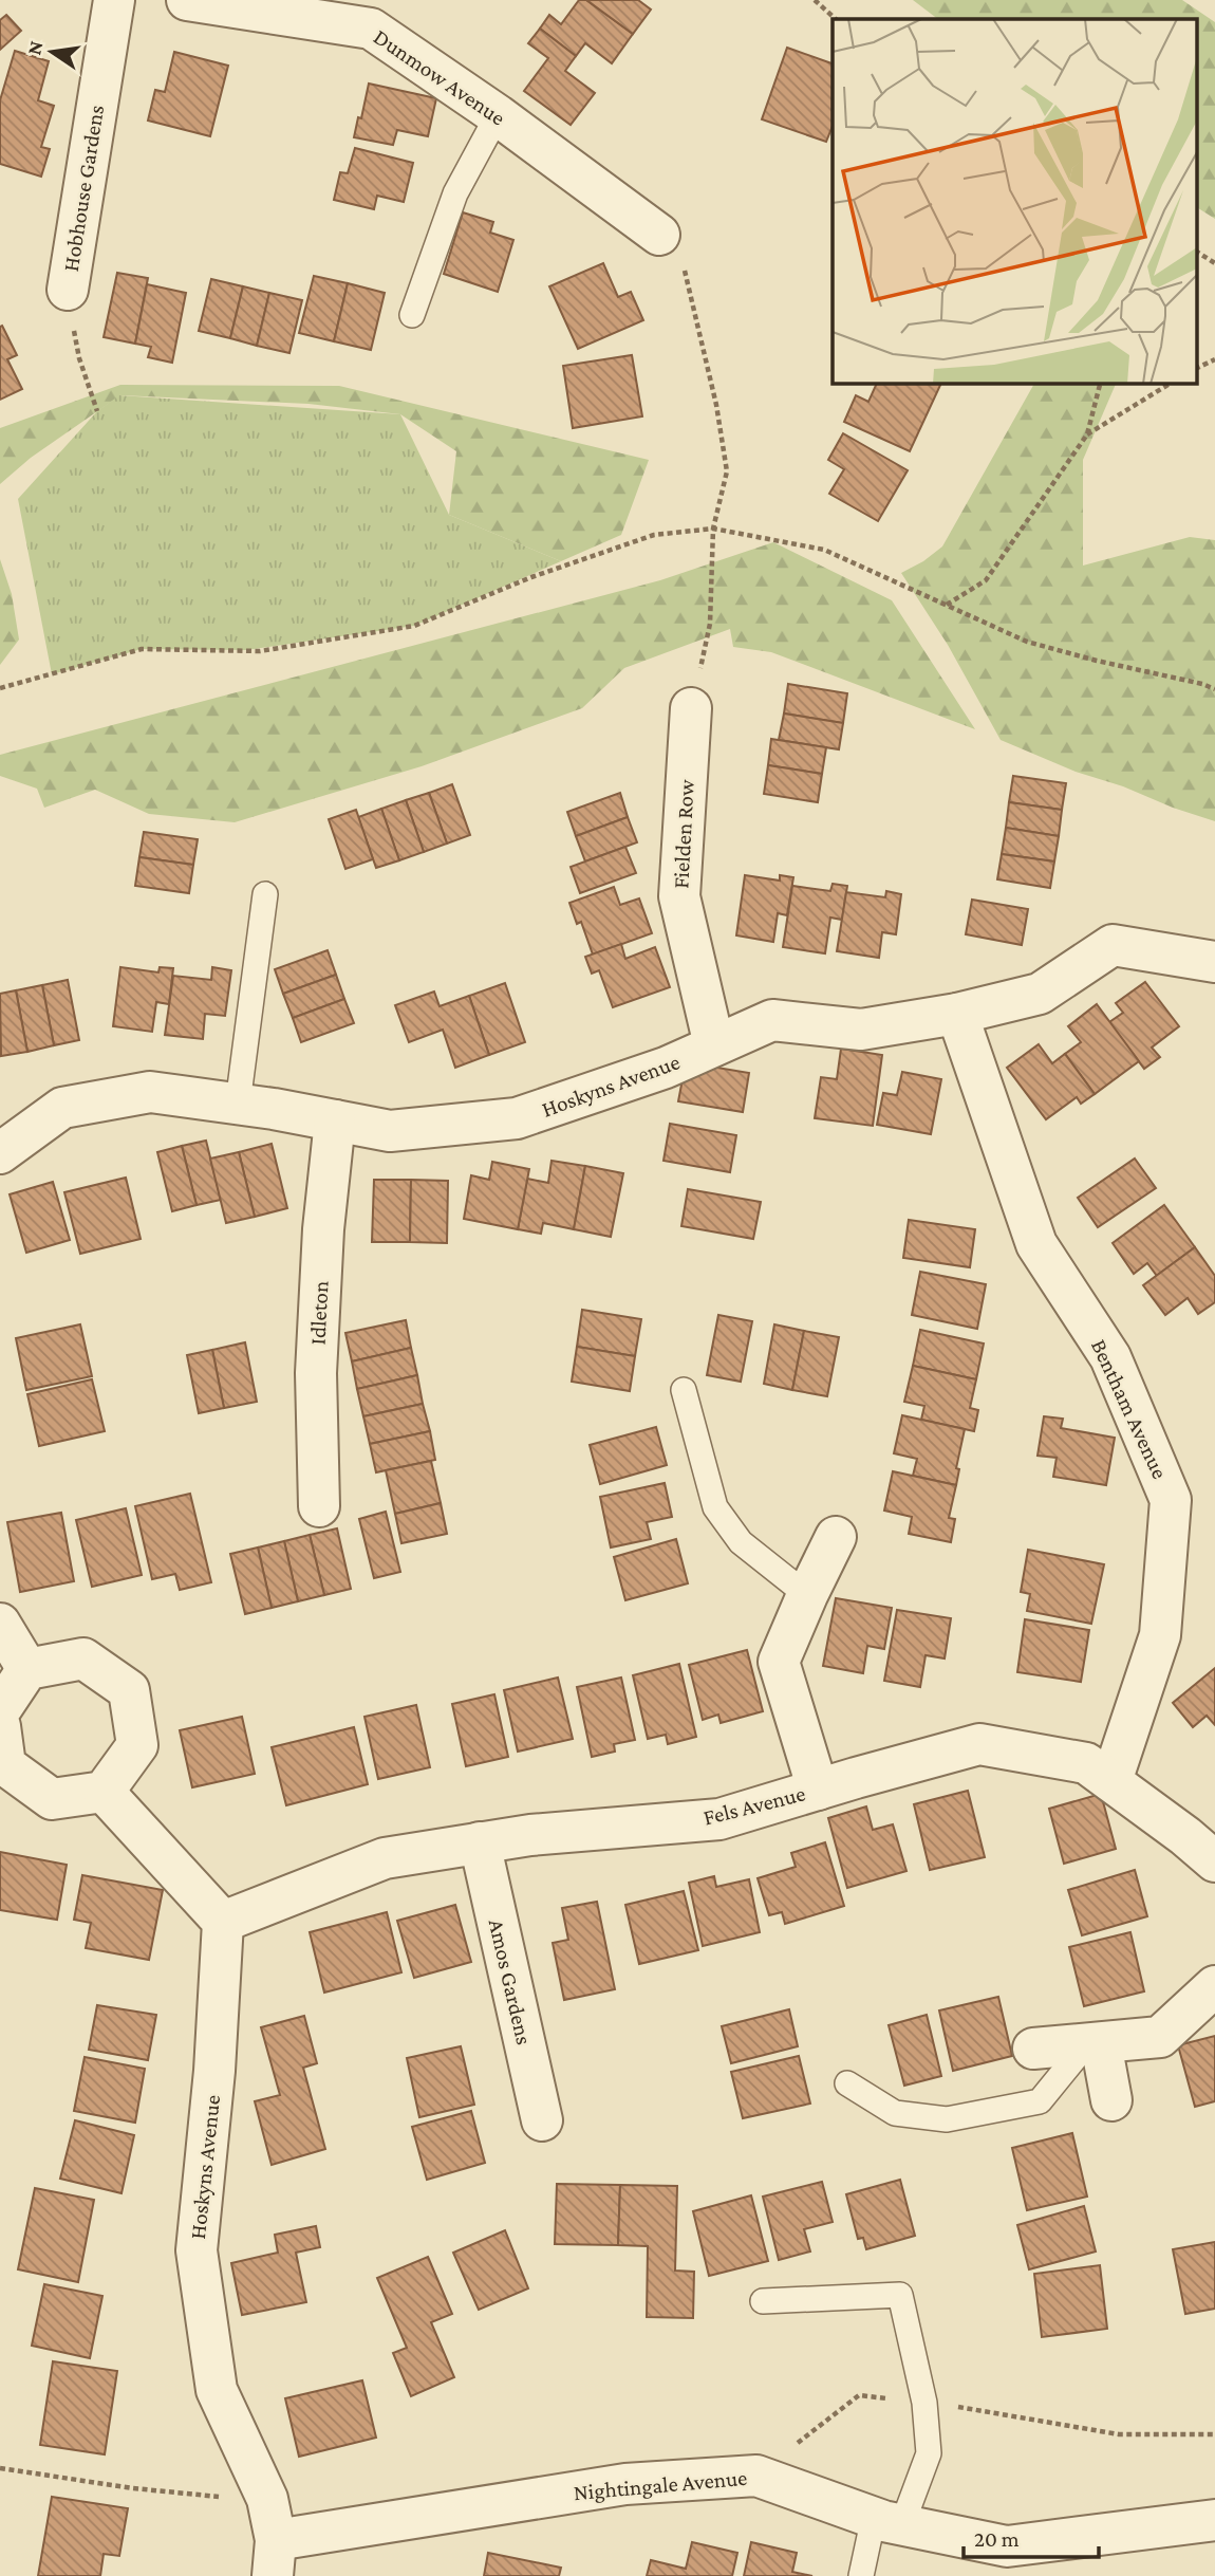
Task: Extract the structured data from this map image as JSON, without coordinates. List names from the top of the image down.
{
  "streets": {
    "street": [
      "Dunmow Avenue",
      "Hobhouse Gardens",
      "Fielden Row",
      "Hoskyns Avenue",
      "Idleton",
      "Bentham Avenue",
      "Fels Avenue",
      "Amos Gardens",
      "Nightingale Avenue"
    ]
  },
  "crossings": [
    ["Fielden Row", "Hoskyns Avenue"],
    ["Hoskyns Avenue", "Idleton"],
    ["Hoskyns Avenue", "Bentham Avenue"],
    ["Hoskyns Avenue", "Fels Avenue"],
    ["Hoskyns Avenue", "Nightingale Avenue"],
    ["Bentham Avenue", "Fels Avenue"],
    ["Fels Avenue", "Amos Gardens"]
  ],
  "scale_bar": "20 m",
  "north": "left"
}
